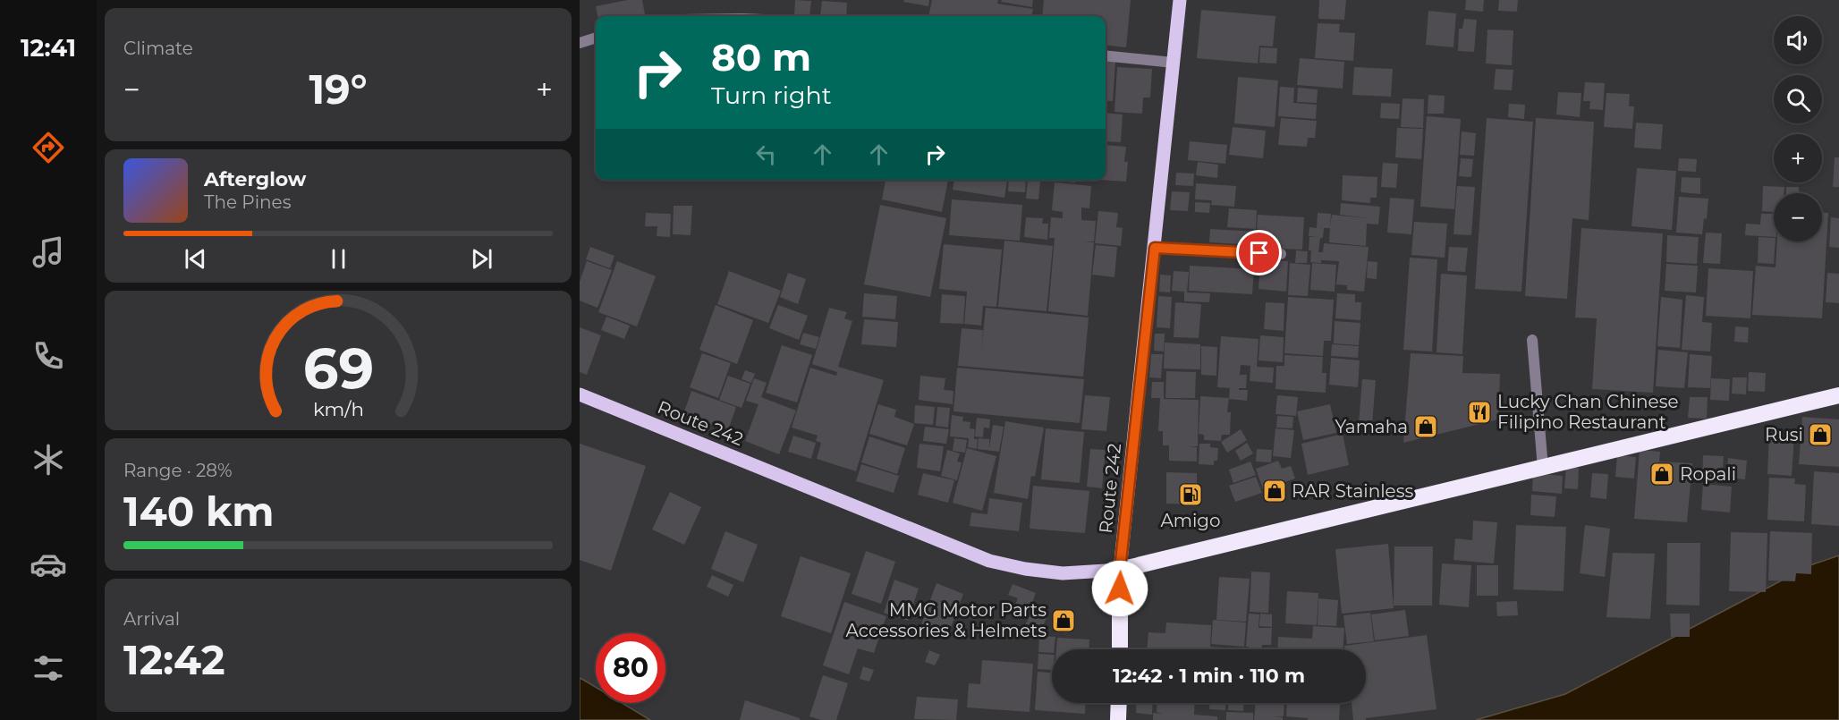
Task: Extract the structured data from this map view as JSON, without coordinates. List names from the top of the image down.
{
  "streets": {
    "main road": ["Route 242"]
  },
  "places": {
    "restaurant": ["Lucky Chan Chinese Filipino Restaurant"],
    "shop": [
      "Yamaha",
      "Rusi",
      "Ropali",
      "RAR Stainless",
      "MMG Motor Parts Accessories & Helmets"
    ],
    "fuel station": ["Amigo"]
  },
  "page": {
    "tabs": "12:41",
    "tile": [
      "Climate",
      ["Range · 28%", "140 km"],
      ["Arrival", "12:42"]
    ],
    "map_buttons": ["+", "−"],
    "turn": ["80 m", "Turn right"],
    "heat": ["−", "19°", "+"],
    "song": ["Afterglow", "The Pines"],
    "limit": "80",
    "trip": "12:42 · 1 min · 110 m",
    "gauge": ["69", "km/h"]
  }
}
